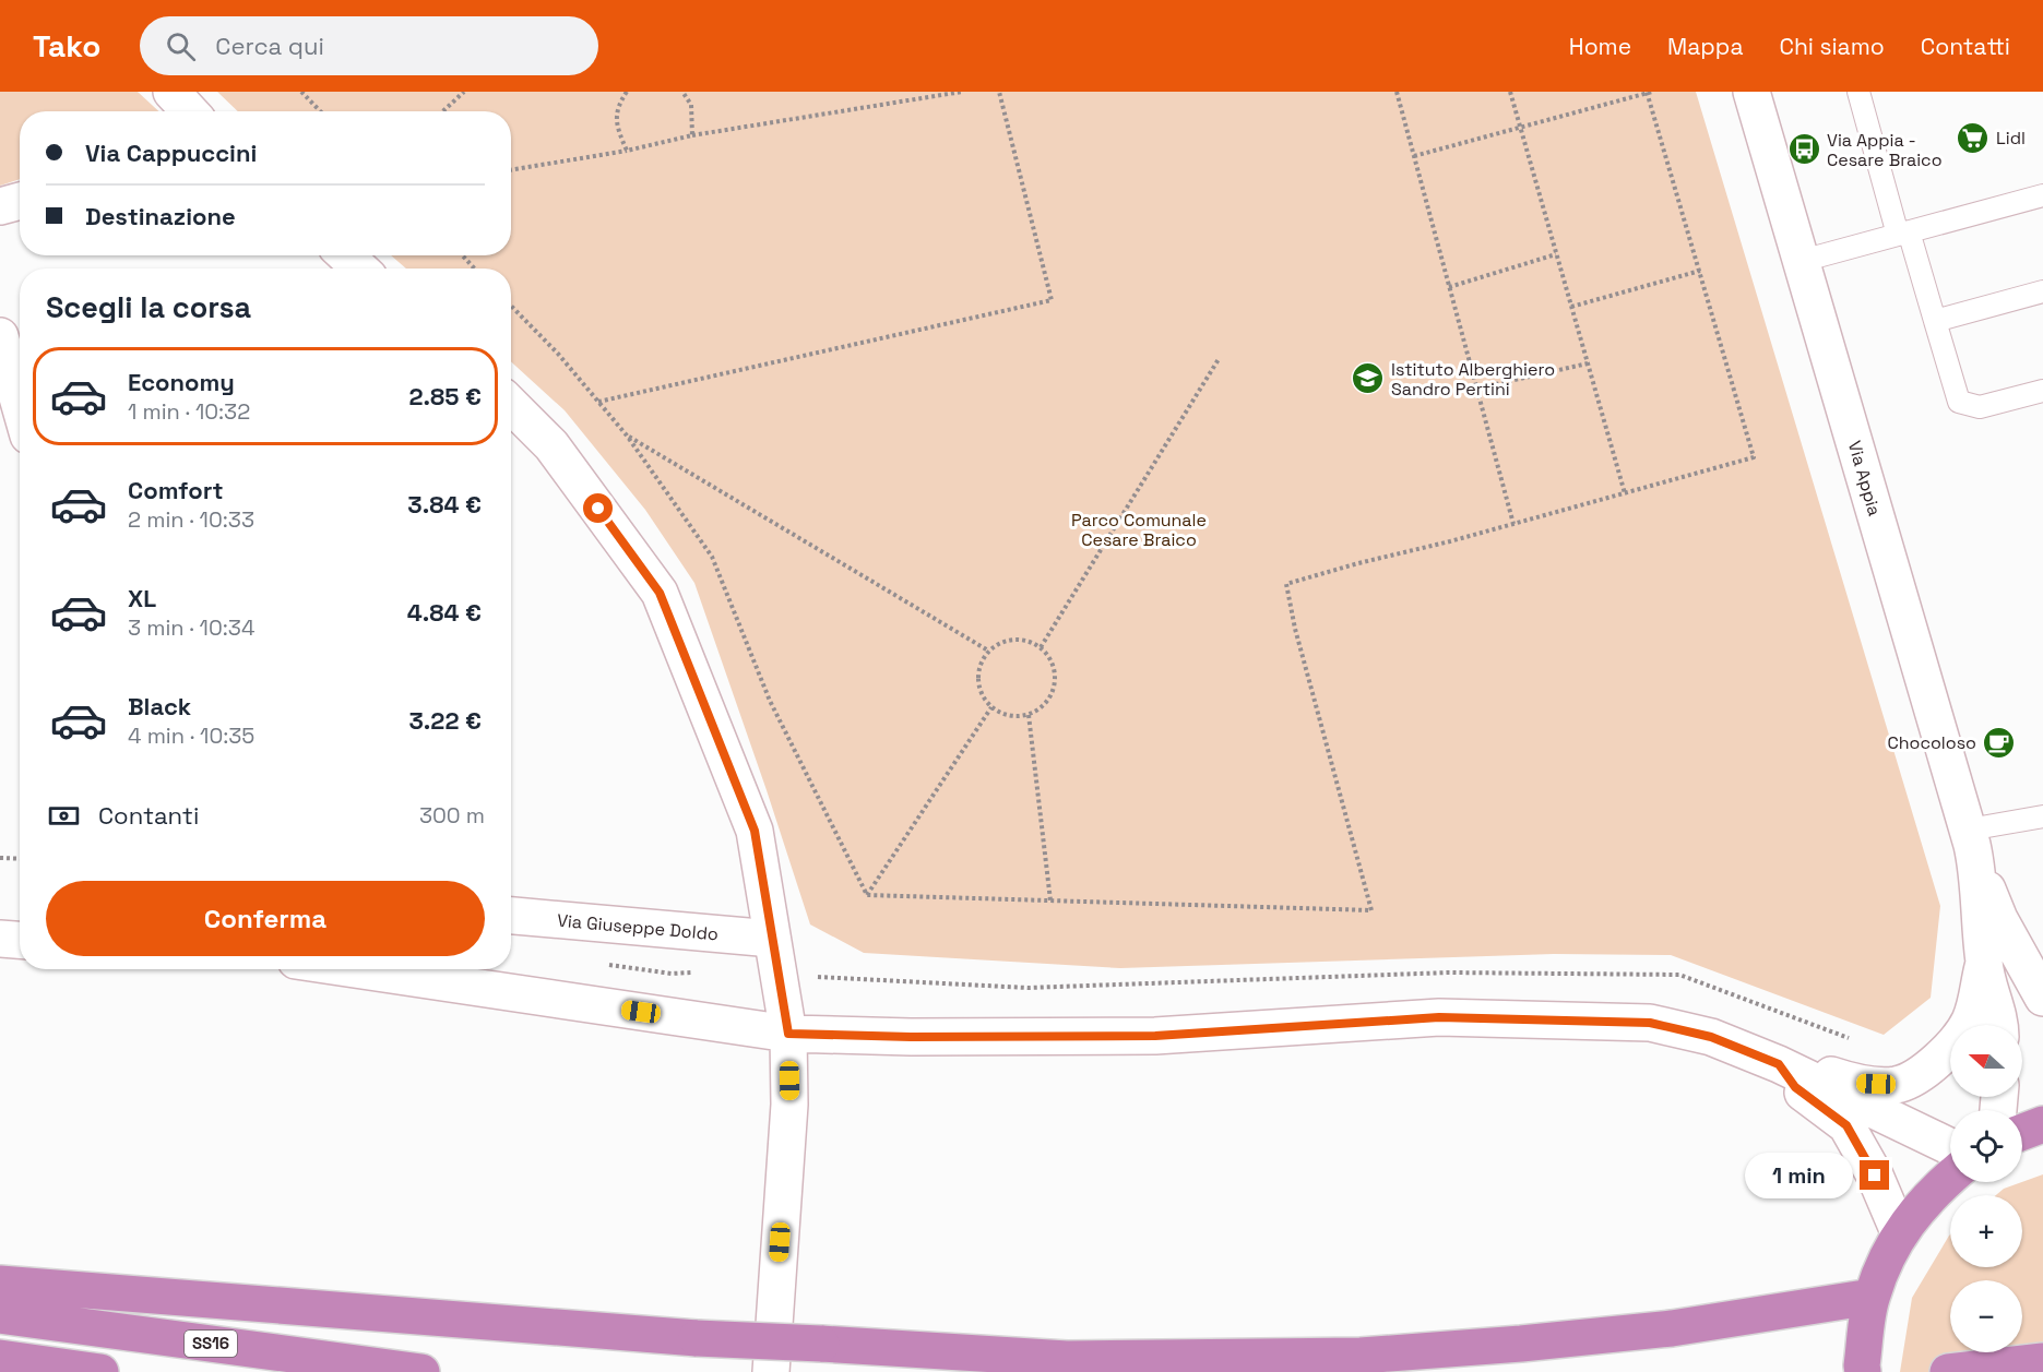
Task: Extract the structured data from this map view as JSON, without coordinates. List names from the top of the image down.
{
  "streets": {
    "highway": ["SS16"],
    "street": ["Via Appia", "Via Giuseppe Doldo"]
  },
  "parks": ["Parco Comunale Cesare Braico"],
  "places": {
    "supermarket": ["Lidl"],
    "bus stop": ["Via Appia - Cesare Braico"],
    "school or university": ["Istituto Alberghiero Sandro Pertini"],
    "cafe": ["Chocoloso"]
  },
  "north": "left",
  "page": {
    "header": "Tako",
    "search": "Cerca qui",
    "nav": [
      "Home",
      "Mappa",
      "Chi siamo",
      "Contatti"
    ],
    "banner": ["Via Cappuccini", "Destinazione"],
    "heading": "Scegli la corsa",
    "list": [
      {
        "name": "Economy",
        "note": "1 min · 10:32",
        "value": "2.85 €"
      },
      {
        "name": "Comfort",
        "note": "2 min · 10:33",
        "value": "3.84 €"
      },
      {
        "name": "XL",
        "note": "3 min · 10:34",
        "value": "4.84 €"
      },
      {
        "name": "Black",
        "note": "4 min · 10:35",
        "value": "3.22 €"
      }
    ],
    "pay": ["Contanti", "300 m"],
    "buttons": "Conferma",
    "map_buttons": ["+", "−"],
    "bubble": "1 min"
  }
}
